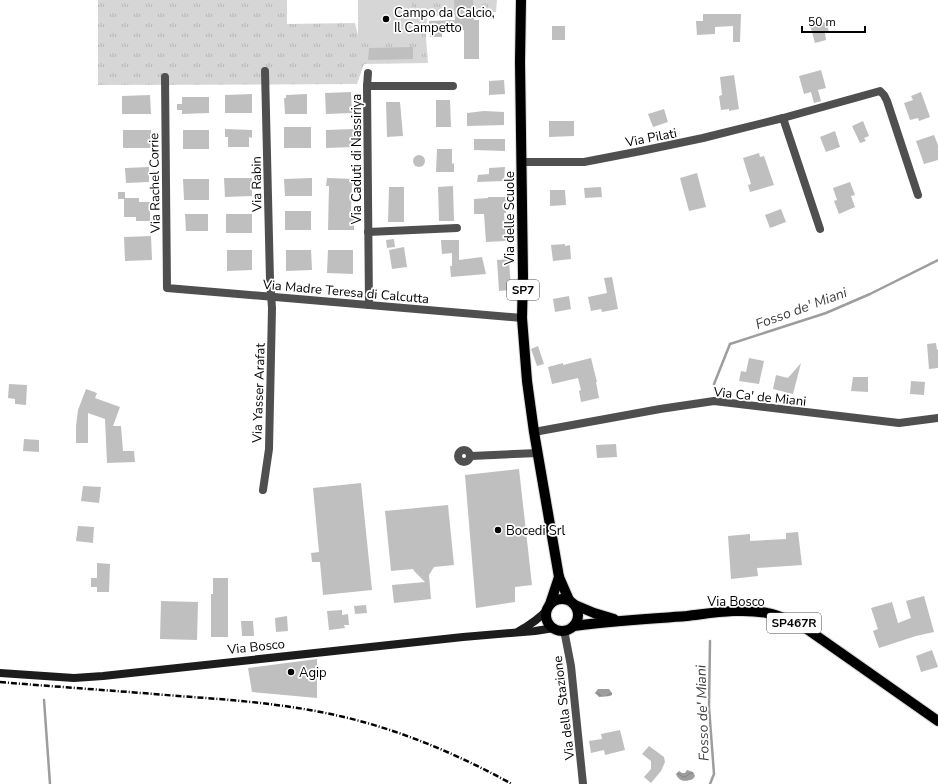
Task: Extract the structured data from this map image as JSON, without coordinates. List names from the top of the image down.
{
  "streets": {
    "main road": [
      "Via delle Scuole",
      "SP7",
      "Via Bosco",
      "SP467R"
    ],
    "street": [
      "Via Pilati",
      "Via Caduti di Nassiriya",
      "Via Rachel Corrie",
      "Via Rabin",
      "Via Madre Teresa di Calcutta",
      "Via Yasser Arafat",
      "Via Ca' de Miani",
      "Via della Stazione"
    ]
  },
  "crossings": [
    ["Via Pilati", "Via delle Scuole"],
    ["Via Caduti di Nassiriya", "Via Madre Teresa di Calcutta"],
    ["Via Rachel Corrie", "Via Madre Teresa di Calcutta"],
    ["Via Rabin", "Via Madre Teresa di Calcutta"],
    ["Via Rabin", "Via Yasser Arafat"],
    ["Via delle Scuole", "Via Madre Teresa di Calcutta"],
    ["Via delle Scuole", "Via Ca' de Miani"],
    ["Via delle Scuole", "Via Bosco"],
    ["Via delle Scuole", "Via della Stazione"],
    ["Via Madre Teresa di Calcutta", "Via Yasser Arafat"],
    ["Via Bosco", "Via della Stazione"]
  ],
  "water": ["Fosso de' Miani"],
  "places": ["Campo da Calcio, Il Campetto", "Bocedi Srl", "Agip"],
  "scale_bar": "50 m"
}
